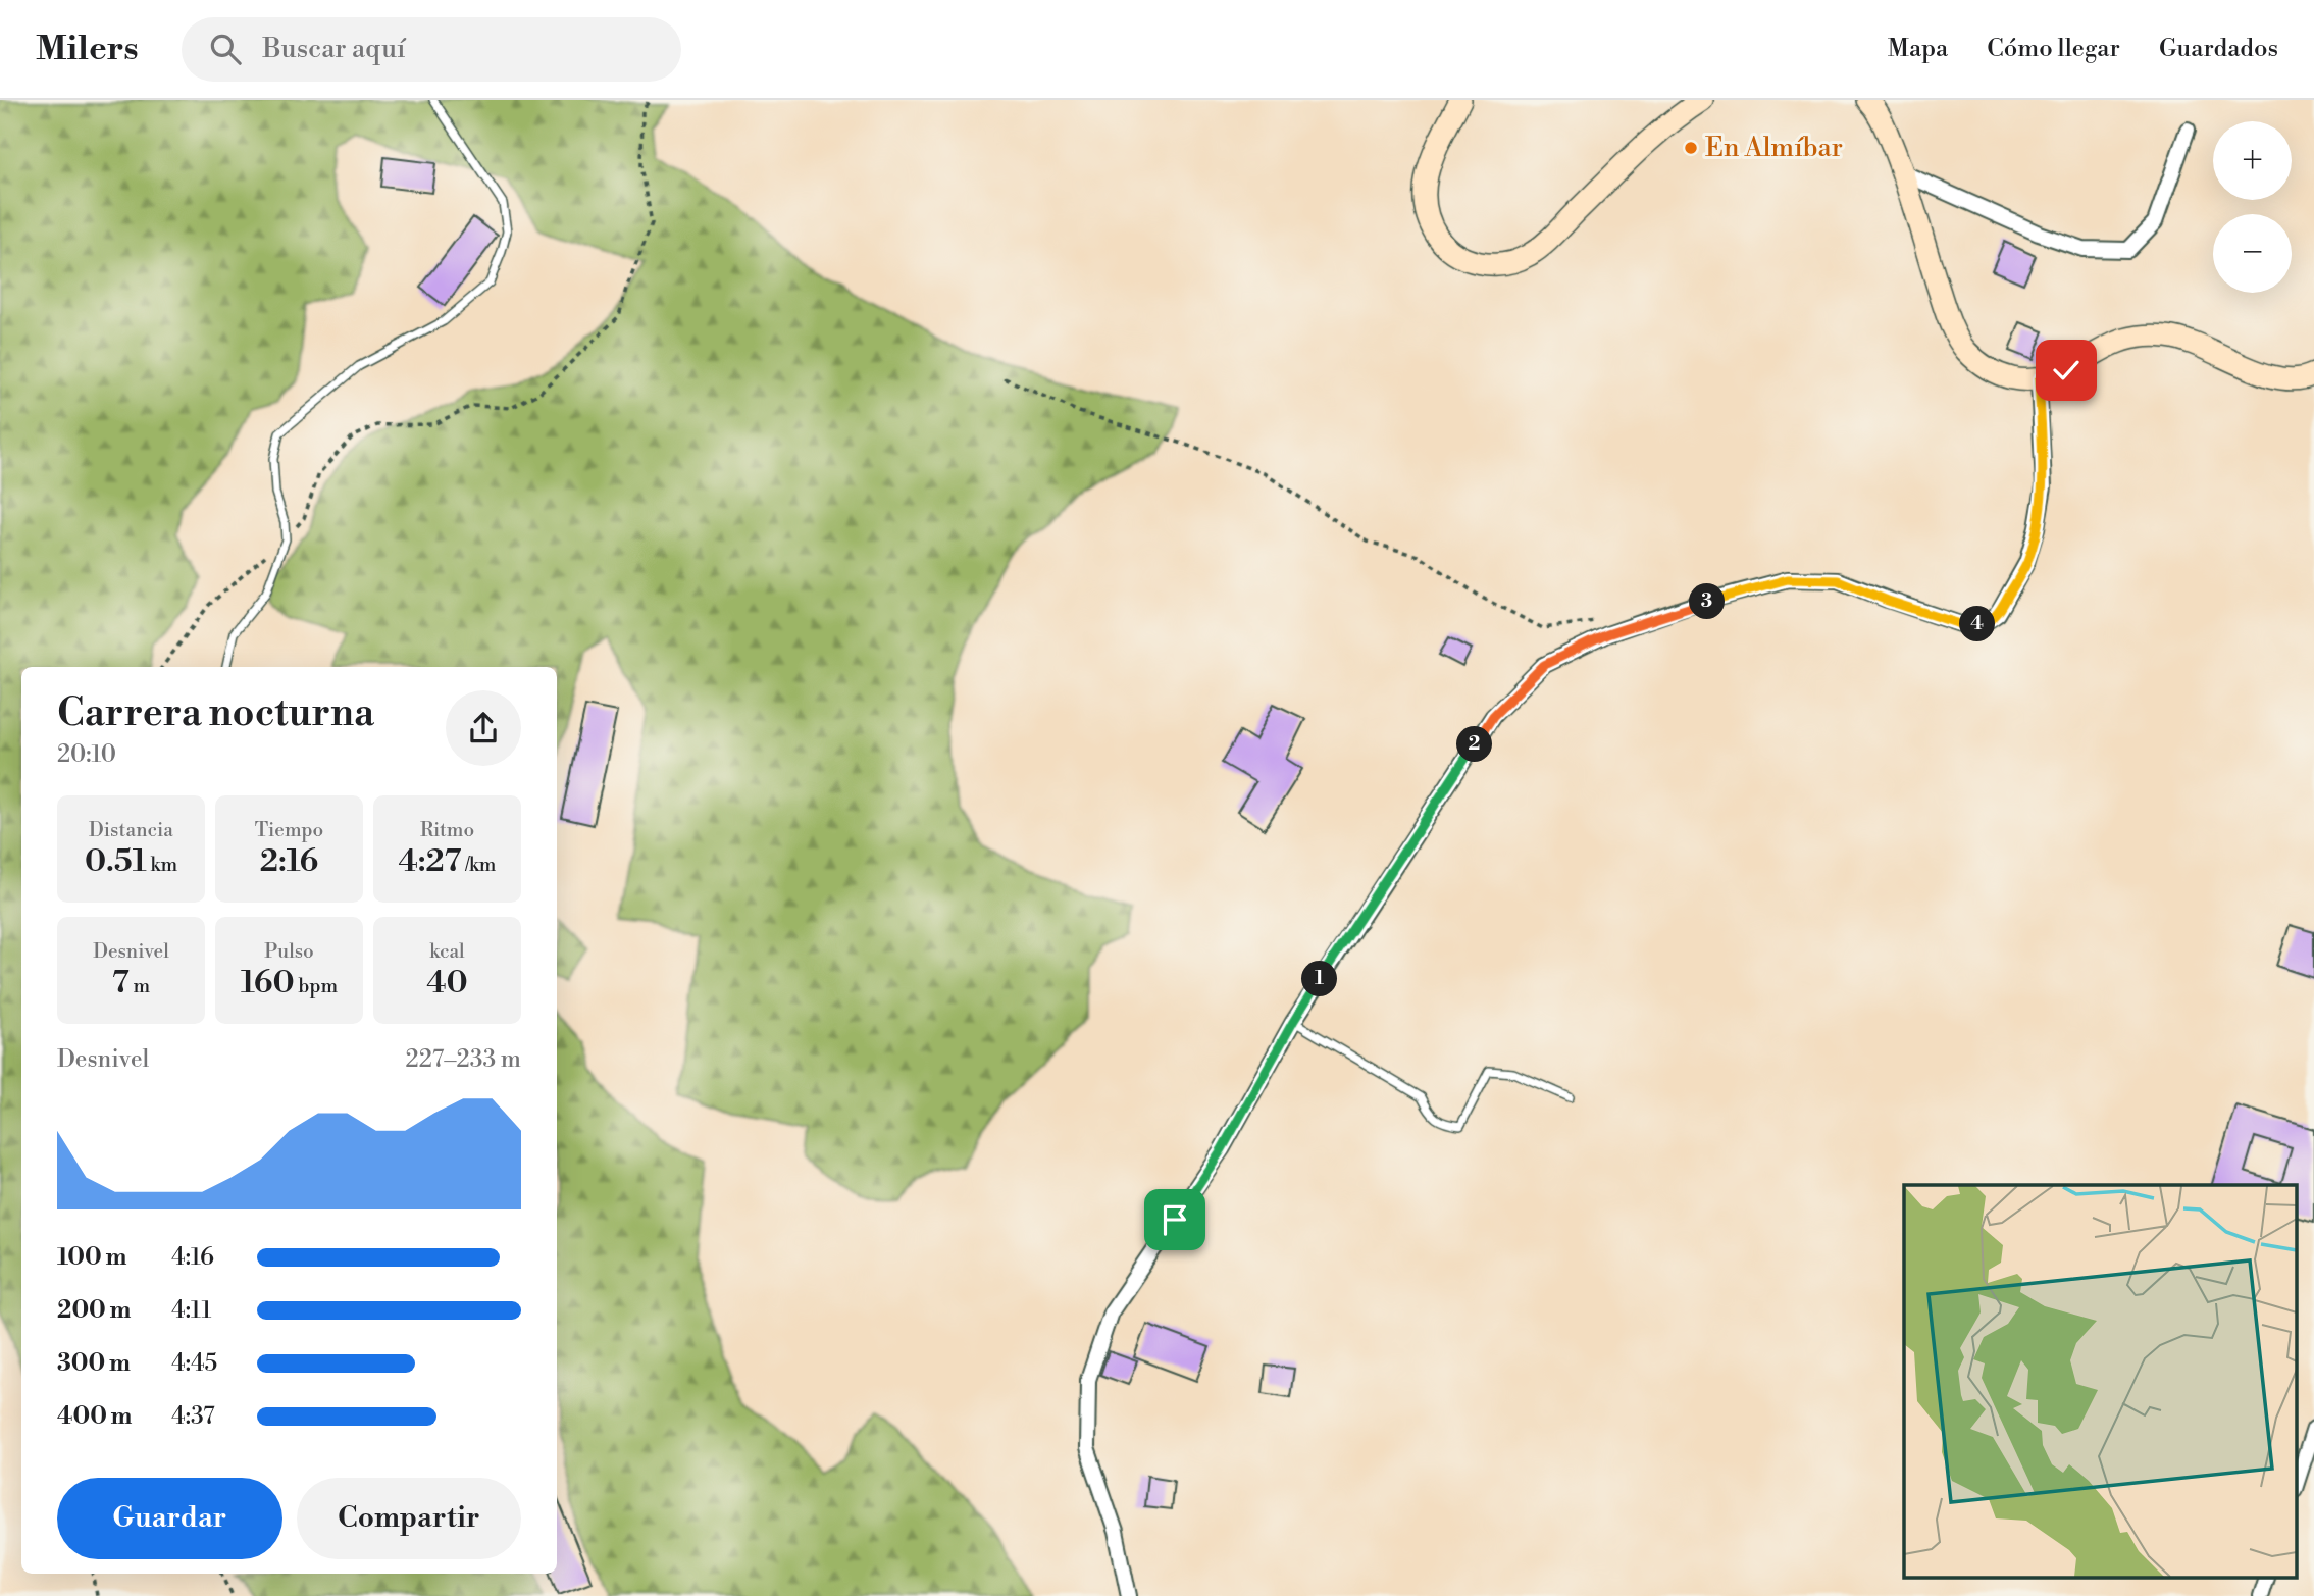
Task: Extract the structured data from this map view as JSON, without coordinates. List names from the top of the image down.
{
  "places": ["En Almíbar"],
  "page": {
    "header": "Milers",
    "search": "Buscar aquí",
    "nav": ["Mapa", "Cómo llegar", "Guardados"],
    "map_buttons": ["+", "−"],
    "pins": [
      "3",
      "4",
      "2",
      "1"
    ],
    "heading": ["Carrera nocturna", "20:10"],
    "stats": [
      ["Distancia", "0.51 km"],
      ["Tiempo", "2:16"],
      ["Ritmo", "4:27 /km"],
      ["Desnivel", "7 m"],
      ["Pulso", "160 bpm"],
      ["kcal", "40"]
    ],
    "chart": ["Desnivel", "227–233 m"],
    "list": [
      {
        "name": "100 m",
        "note": "4:16"
      },
      {
        "name": "200 m",
        "note": "4:11"
      },
      {
        "name": "300 m",
        "note": "4:45"
      },
      {
        "name": "400 m",
        "note": "4:37"
      }
    ],
    "buttons": ["Guardar", "Compartir"]
  }
}
